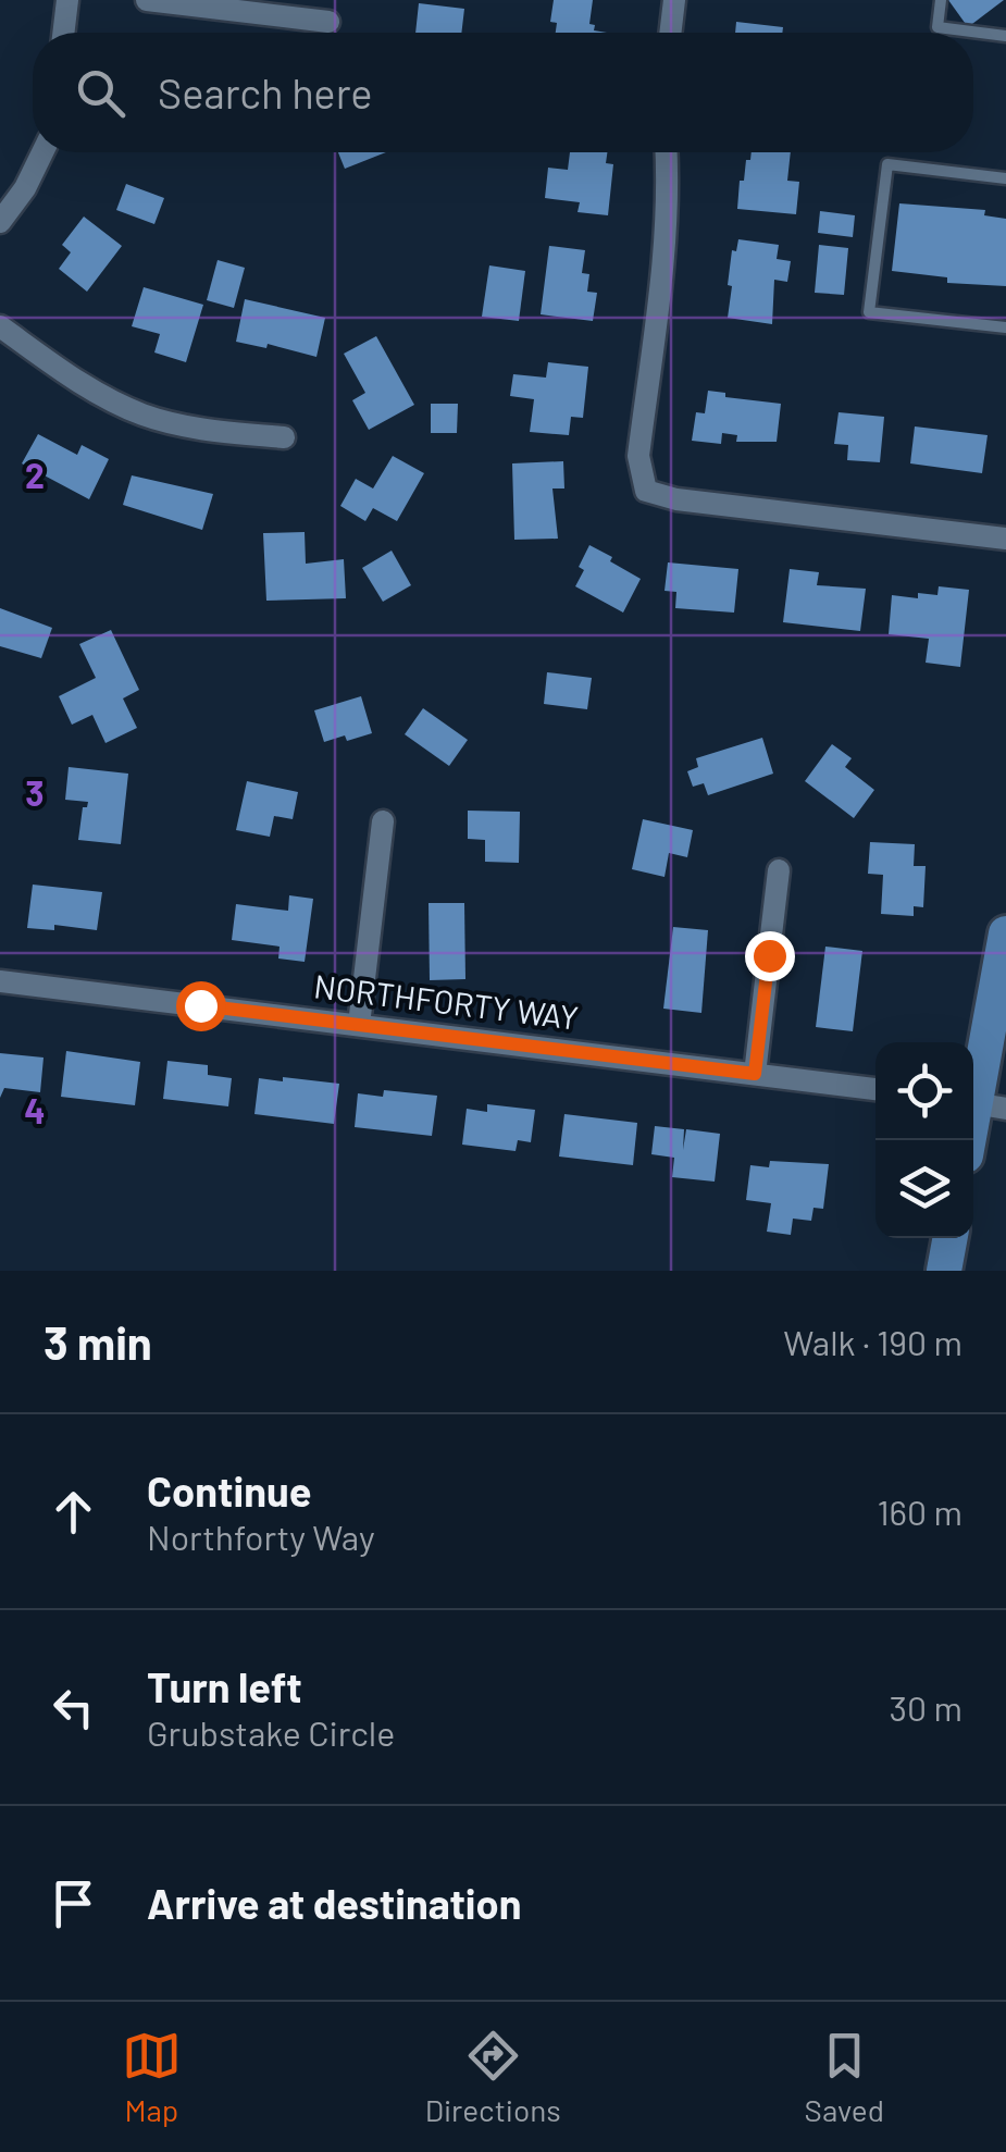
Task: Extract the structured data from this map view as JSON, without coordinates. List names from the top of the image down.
{
  "streets": {
    "street": ["NORTHFORTY WAY"]
  },
  "page": {
    "search": "Search here",
    "heading": ["3 min", "Walk · 190 m"],
    "list": [
      ["Continue", "Northforty Way", "160 m"],
      ["Turn left", "Grubstake Circle", "30 m"],
      "Arrive at destination"
    ],
    "nav": ["Map", "Directions", "Saved"]
  },
  "grid": {
    "rows": ["2", "3", "4"]
  }
}
